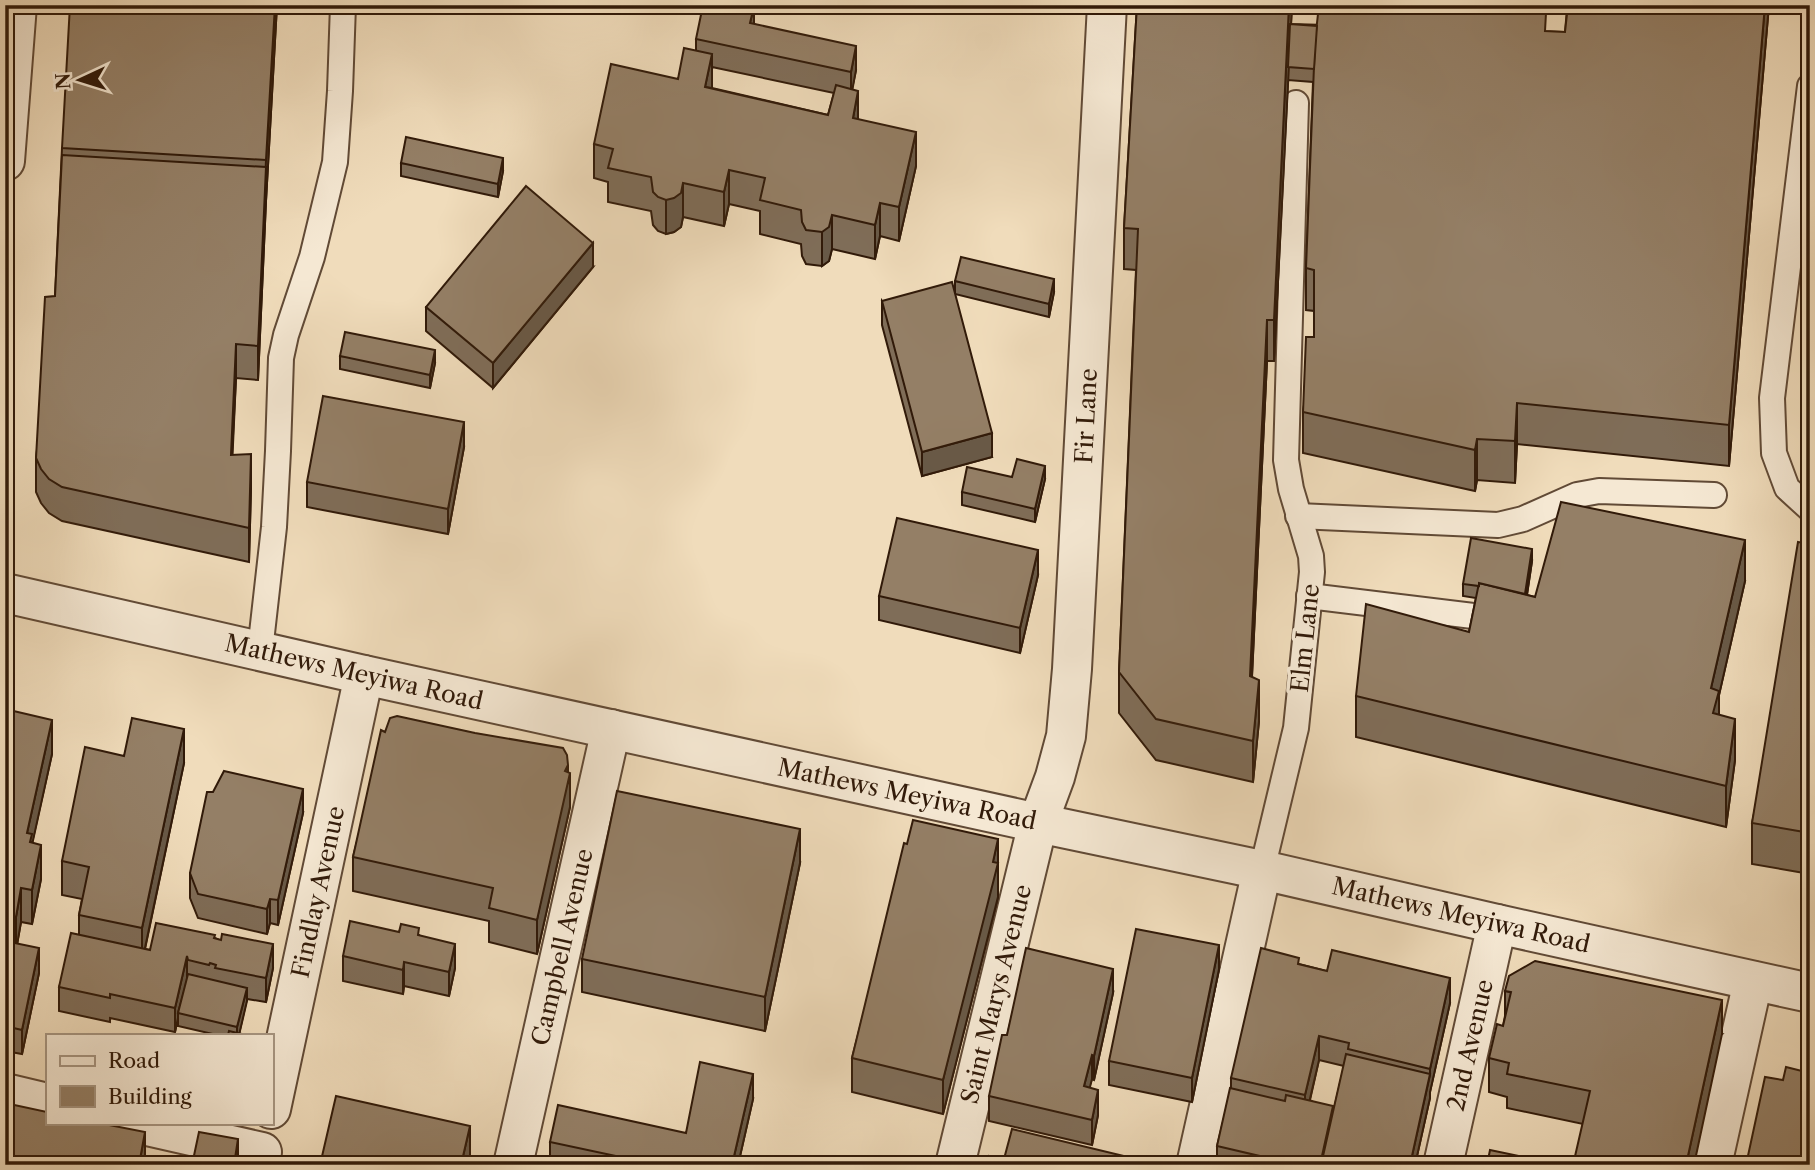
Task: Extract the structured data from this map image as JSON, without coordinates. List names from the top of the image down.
{
  "streets": {
    "street": [
      "Fir Lane",
      "Elm Lane",
      "Mathews Meyiwa Road",
      "Findlay Avenue",
      "Campbell Avenue",
      "Saint Marys Avenue",
      "2nd Avenue"
    ]
  },
  "crossings": [
    ["Fir Lane", "Mathews Meyiwa Road"],
    ["Fir Lane", "Saint Marys Avenue"],
    ["Elm Lane", "Mathews Meyiwa Road"],
    ["Mathews Meyiwa Road", "Findlay Avenue"],
    ["Mathews Meyiwa Road", "Campbell Avenue"],
    ["Mathews Meyiwa Road", "Saint Marys Avenue"],
    ["Mathews Meyiwa Road", "2nd Avenue"]
  ],
  "legend": ["Road", "Building"],
  "north": "left"
}
